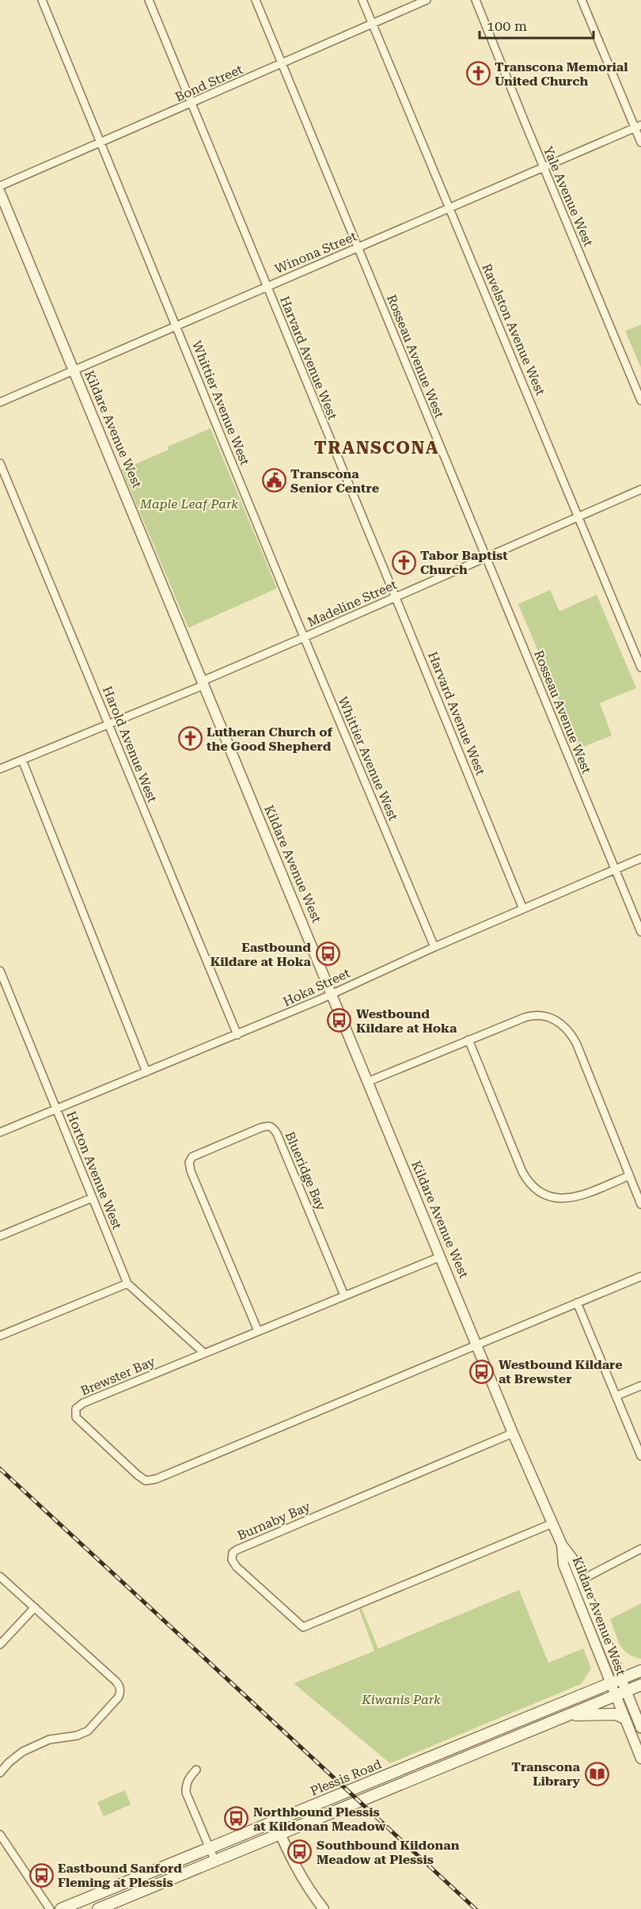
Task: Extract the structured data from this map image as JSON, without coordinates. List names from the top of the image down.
{
  "streets": {
    "main road": ["Plessis Road"],
    "street": [
      "Bond Street",
      "Yale Avenue West",
      "Winona Street",
      "Ravelston Avenue West",
      "Rosseau Avenue West",
      "Harvard Avenue West",
      "Whittier Avenue West",
      "Kildare Avenue West",
      "Madeline Street",
      "Harold Avenue West",
      "Hoka Street",
      "Horton Avenue West",
      "Blueridge Bay",
      "Brewster Bay",
      "Burnaby Bay"
    ]
  },
  "crossings": [
    ["Bond Street", "Ravelston Avenue West"],
    ["Bond Street", "Rosseau Avenue West"],
    ["Bond Street", "Harvard Avenue West"],
    ["Bond Street", "Whittier Avenue West"],
    ["Yale Avenue West", "Winona Street"],
    ["Winona Street", "Ravelston Avenue West"],
    ["Winona Street", "Rosseau Avenue West"],
    ["Winona Street", "Harvard Avenue West"],
    ["Winona Street", "Whittier Avenue West"],
    ["Winona Street", "Kildare Avenue West"],
    ["Ravelston Avenue West", "Madeline Street"],
    ["Rosseau Avenue West", "Madeline Street"],
    ["Rosseau Avenue West", "Hoka Street"],
    ["Harvard Avenue West", "Madeline Street"],
    ["Harvard Avenue West", "Hoka Street"],
    ["Whittier Avenue West", "Madeline Street"],
    ["Whittier Avenue West", "Hoka Street"],
    ["Kildare Avenue West", "Madeline Street"],
    ["Kildare Avenue West", "Hoka Street"],
    ["Kildare Avenue West", "Brewster Bay"],
    ["Kildare Avenue West", "Burnaby Bay"],
    ["Kildare Avenue West", "Plessis Road"],
    ["Madeline Street", "Harold Avenue West"],
    ["Harold Avenue West", "Hoka Street"],
    ["Hoka Street", "Horton Avenue West"],
    ["Horton Avenue West", "Brewster Bay"],
    ["Blueridge Bay", "Brewster Bay"]
  ],
  "districts": ["TRANSCONA"],
  "parks": ["Maple Leaf Park", "Kiwanis Park"],
  "places": {
    "church": ["Transcona Memorial United Church", "Tabor Baptist Church", "Lutheran Church of the Good Shepherd"],
    "public building": ["Transcona Senior Centre"],
    "bus stop": [
      "Eastbound Kildare at Hoka",
      "Westbound Kildare at Hoka",
      "Westbound Kildare at Brewster",
      "Northbound Plessis at Kildonan Meadow",
      "Southbound Kildonan Meadow at Plessis",
      "Eastbound Sanford Fleming at Plessis"
    ],
    "library": ["Transcona Library"]
  },
  "scale_bar": "100 m"
}
